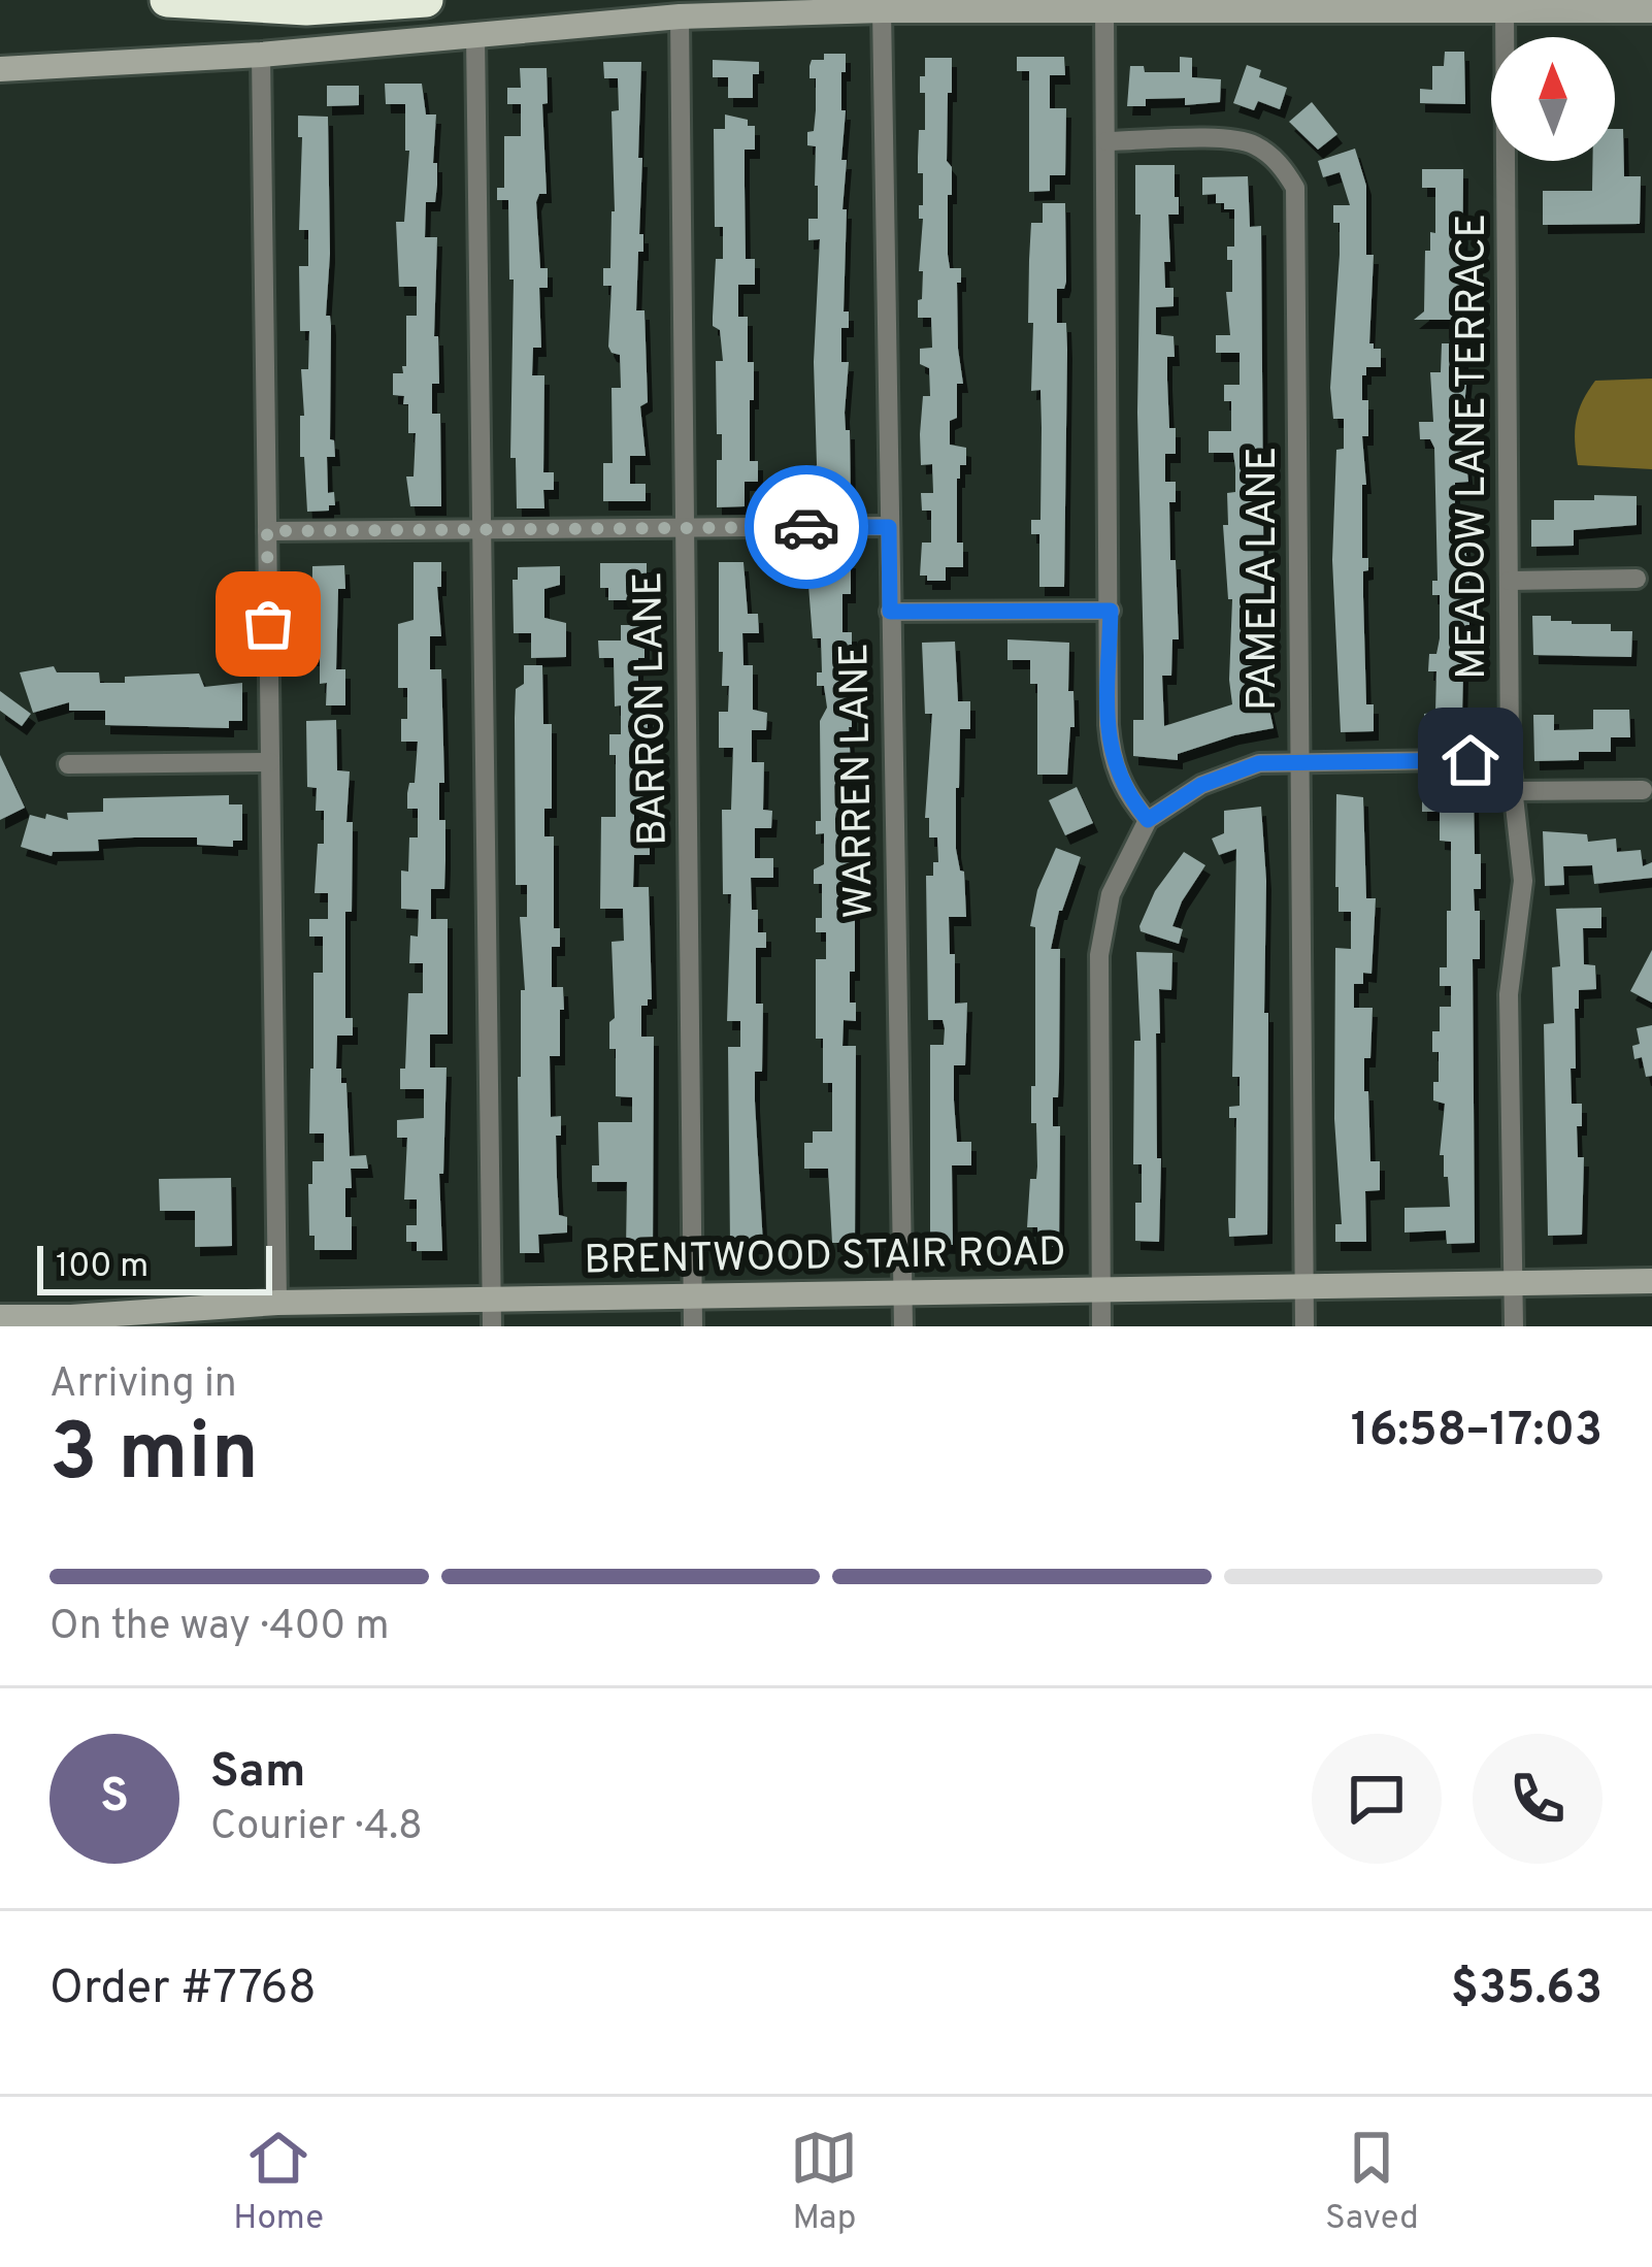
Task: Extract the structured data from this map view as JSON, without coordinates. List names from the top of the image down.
{
  "streets": {
    "main road": ["BRENTWOOD STAIR ROAD"],
    "street": [
      "MEADOW LANE TERRACE",
      "PAMELA LANE",
      "BARRON LANE",
      "WARREN LANE"
    ]
  },
  "crossings": [
    ["MEADOW LANE TERRACE", "BRENTWOOD STAIR ROAD"],
    ["PAMELA LANE", "BRENTWOOD STAIR ROAD"],
    ["BARRON LANE", "BRENTWOOD STAIR ROAD"],
    ["WARREN LANE", "BRENTWOOD STAIR ROAD"]
  ],
  "scale_bar": "100 m",
  "north": "top",
  "page": {
    "scale": "100 m",
    "heading": ["3 min", "Arriving in", "16:58–17:03"],
    "panel": [
      "Sam",
      "Courier · 4.8",
      "Order #7768",
      "$35.63"
    ],
    "bar": "On the way · 400 m",
    "round": "S",
    "tabs": ["Home", "Map", "Saved"]
  }
}
